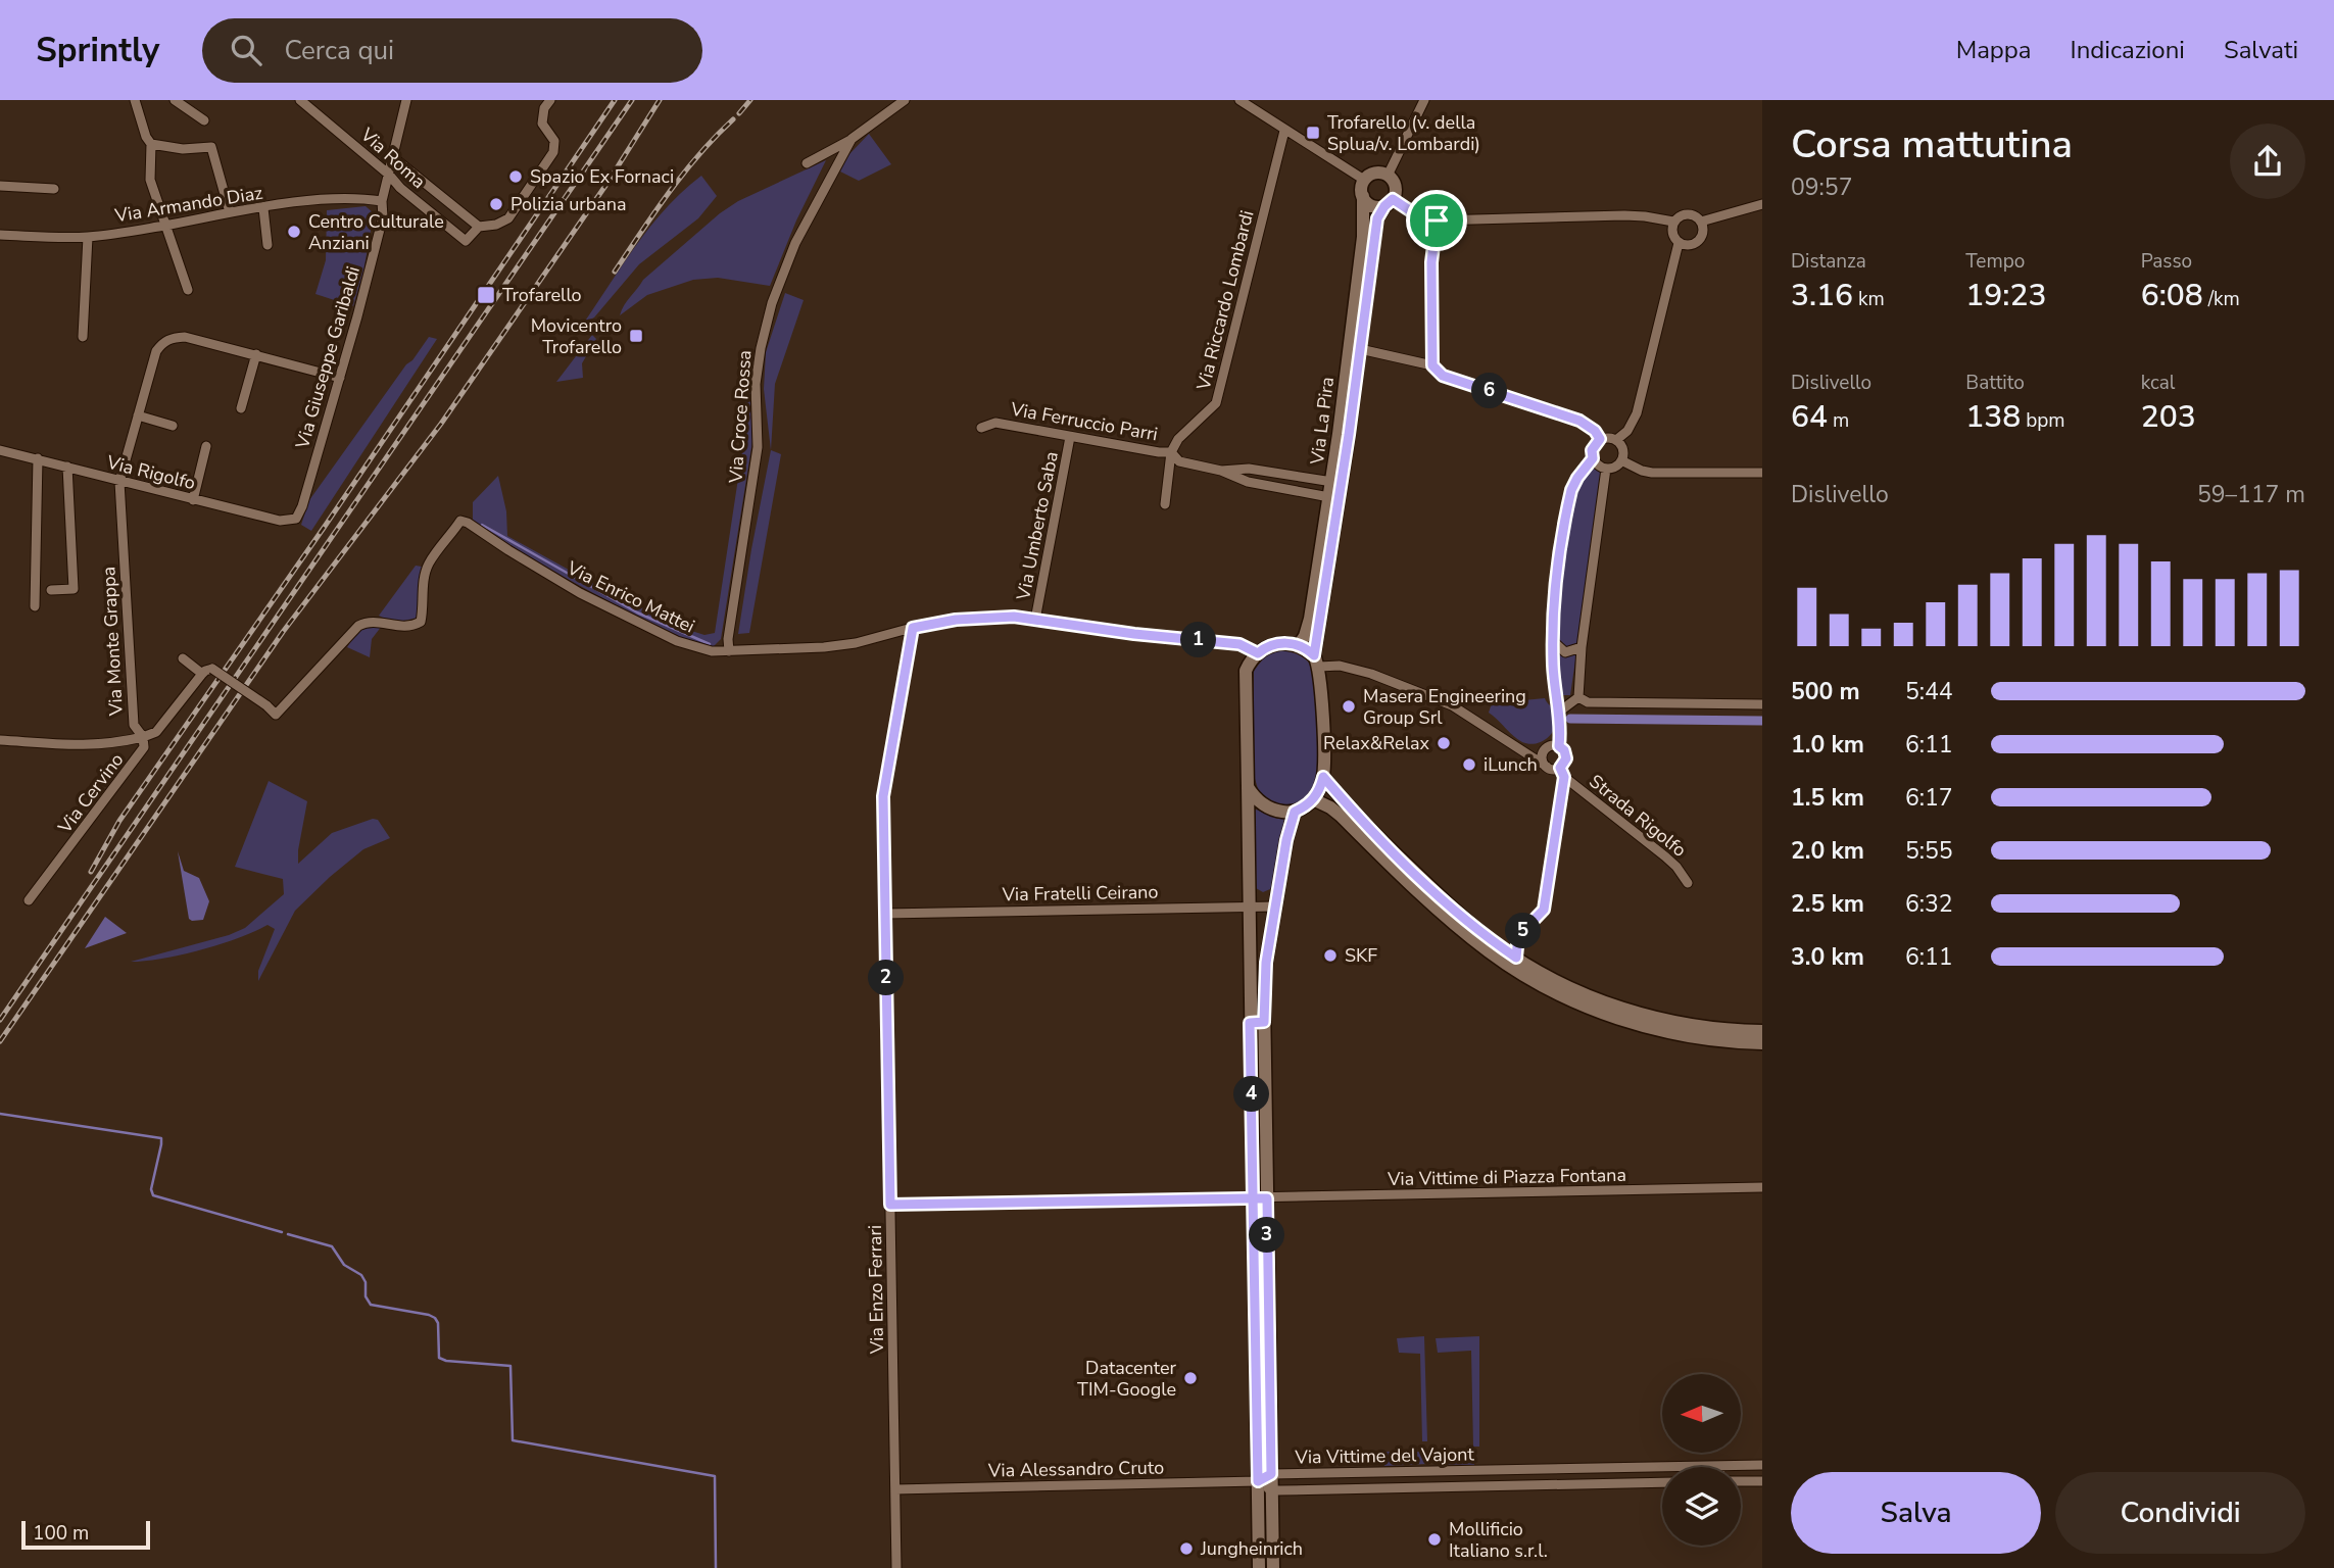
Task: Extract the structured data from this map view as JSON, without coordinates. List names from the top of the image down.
{
  "streets": {
    "street": [
      "Via Roma",
      "Via Armando Diaz",
      "Via Riccardo Lombardi",
      "Via Giuseppe Garibaldi",
      "Via Croce Rossa",
      "Via La Pira",
      "Via Ferruccio Parri",
      "Via Rigolfo",
      "Via Umberto Saba",
      "Via Enrico Mattei",
      "Via Monte Grappa",
      "Via Cervino",
      "Strada Rigolfo",
      "Via Fratelli Ceirano",
      "Via Vittime di Piazza Fontana",
      "Via Enzo Ferrari",
      "Via Vittime del Vajont",
      "Via Alessandro Cruto"
    ]
  },
  "crossings": [
    ["Via Roma", "Via Giuseppe Garibaldi"],
    ["Via Armando Diaz", "Via Giuseppe Garibaldi"],
    ["Via Riccardo Lombardi", "Via Ferruccio Parri"],
    ["Via Giuseppe Garibaldi", "Via Rigolfo"],
    ["Via Croce Rossa", "Via Enrico Mattei"],
    ["Via Ferruccio Parri", "Via Umberto Saba"],
    ["Via Rigolfo", "Via Monte Grappa"],
    ["Via Enrico Mattei", "Via Cervino"],
    ["Via Enrico Mattei", "Via Enzo Ferrari"],
    ["Via Monte Grappa", "Via Cervino"],
    ["Via Fratelli Ceirano", "Via Enzo Ferrari"],
    ["Via Vittime di Piazza Fontana", "Via Enzo Ferrari"],
    ["Via Enzo Ferrari", "Via Alessandro Cruto"],
    ["Via Vittime del Vajont", "Via Alessandro Cruto"]
  ],
  "places": {
    "transit": ["Trofarello (v. della Splua/v. Lombardi)", "Trofarello", "Movicentro Trofarello"],
    "other": [
      "Spazio Ex Fornaci",
      "Polizia urbana",
      "Centro Culturale Anziani",
      "Masera Engineering Group Srl",
      "Relax&Relax",
      "iLunch",
      "SKF",
      "Datacenter TIM-Google",
      "Mollificio Italiano s.r.l.",
      "Jungheinrich"
    ]
  },
  "scale_bar": "100 m",
  "north": "left",
  "page": {
    "header": "Sprintly",
    "search": "Cerca qui",
    "nav": ["Mappa", "Indicazioni", "Salvati"],
    "heading": ["Corsa mattutina", "09:57"],
    "stats": [
      ["Distanza", "3.16 km"],
      ["Tempo", "19:23"],
      ["Passo", "6:08 /km"],
      ["Dislivello", "64 m"],
      ["Battito", "138 bpm"],
      ["kcal", "203"]
    ],
    "pins": [
      "6",
      "1",
      "5",
      "2",
      "4",
      "3"
    ],
    "chart": ["Dislivello", "59–117 m"],
    "list": [
      {
        "name": "500 m",
        "note": "5:44"
      },
      {
        "name": "1.0 km",
        "note": "6:11"
      },
      {
        "name": "1.5 km",
        "note": "6:17"
      },
      {
        "name": "2.0 km",
        "note": "5:55"
      },
      {
        "name": "2.5 km",
        "note": "6:32"
      },
      {
        "name": "3.0 km",
        "note": "6:11"
      }
    ],
    "buttons": ["Salva", "Condividi"],
    "scale": "100 m"
  }
}
